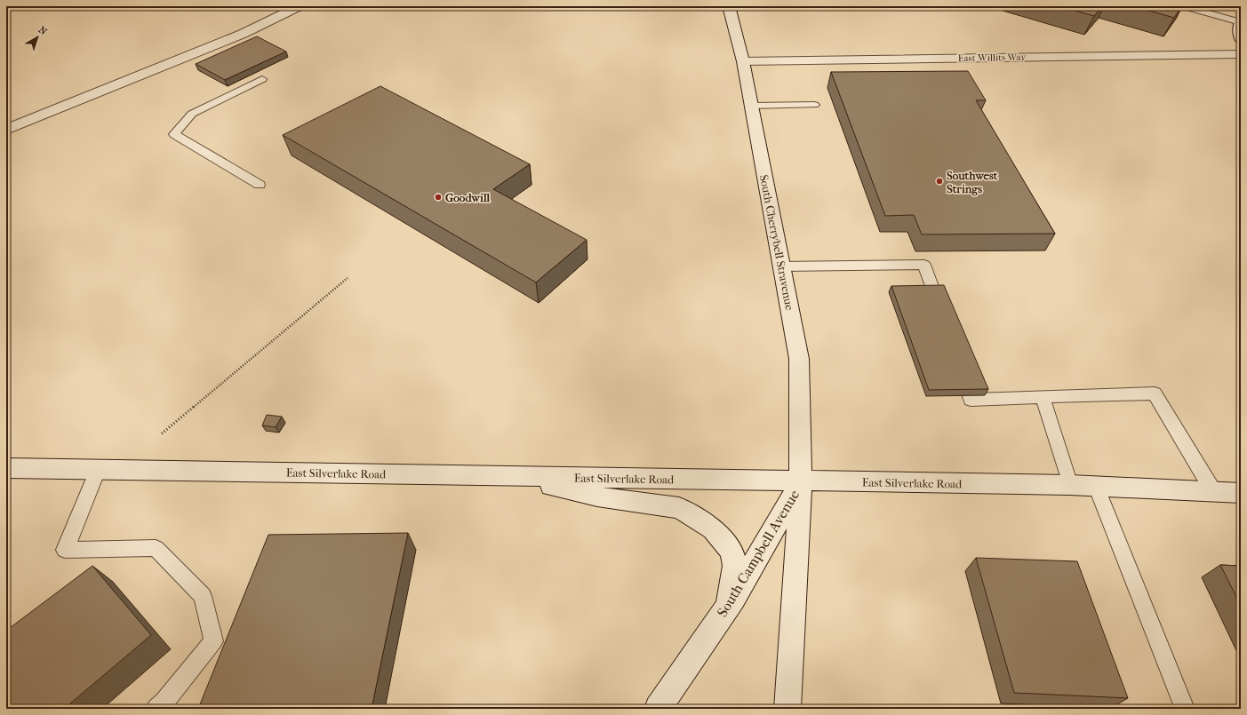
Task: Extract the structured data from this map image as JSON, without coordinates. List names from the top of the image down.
{
  "streets": {
    "street": [
      "East Willits Way",
      "South Cherrybell Stravenue",
      "East Silverlake Road",
      "South Campbell Avenue"
    ]
  },
  "crossings": [
    ["East Willits Way", "South Cherrybell Stravenue"],
    ["South Cherrybell Stravenue", "East Silverlake Road"],
    ["South Cherrybell Stravenue", "South Campbell Avenue"],
    ["East Silverlake Road", "South Campbell Avenue"]
  ],
  "places": ["Southwest Strings", "Goodwill"],
  "north": "top right"
}
